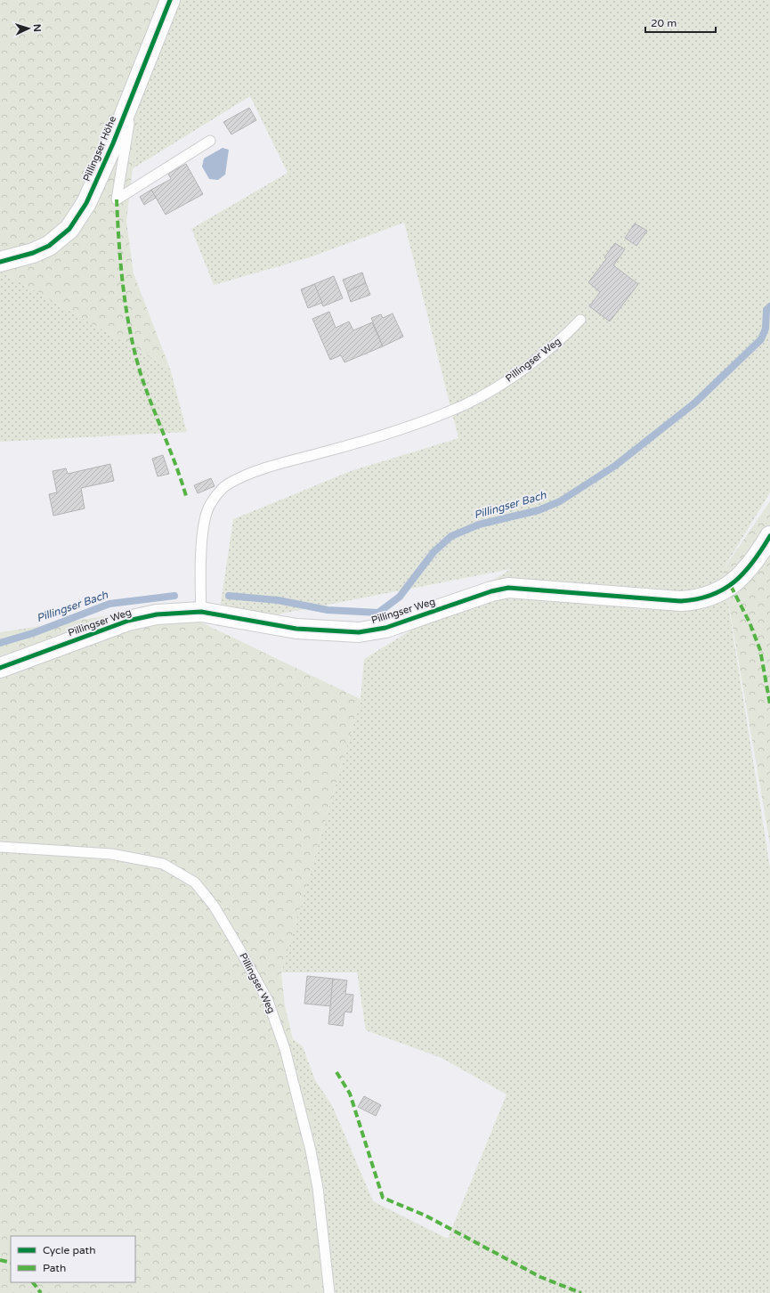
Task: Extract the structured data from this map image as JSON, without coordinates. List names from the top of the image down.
{
  "streets": {
    "street": ["Pillingser Höhe", "Pillingser Weg"]
  },
  "water": ["Pillingser Bach"],
  "legend": ["Cycle path", "Path"],
  "scale_bar": "20 m",
  "north": "right"
}
